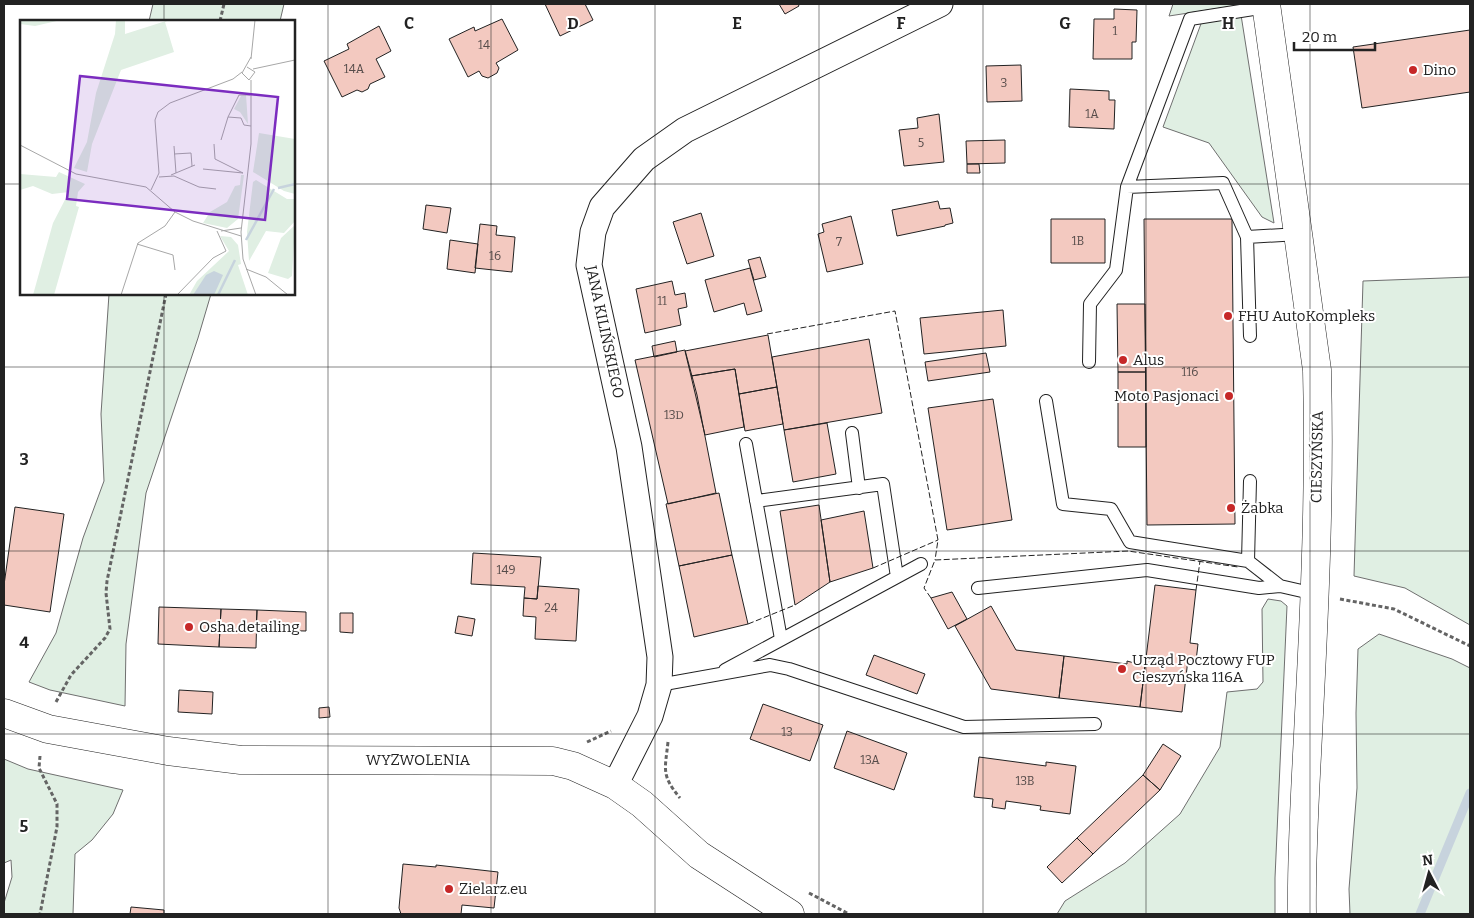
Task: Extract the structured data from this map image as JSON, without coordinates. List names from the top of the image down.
{
  "streets": {
    "main road": ["CIESZYŃSKA", "WYZWOLENIA"],
    "street": ["JANA KILIŃSKIEGO"]
  },
  "crossings": [
    ["JANA KILIŃSKIEGO", "WYZWOLENIA"]
  ],
  "places": [
    "Dino",
    "FHU AutoKompleks",
    "Alus",
    "Moto Pasjonaci",
    "Żabka",
    "Osha.detailing",
    "Urząd Pocztowy FUP Cieszyńska 116A",
    "Zielarz.eu"
  ],
  "house_numbers": [
    "1",
    "14",
    "14A",
    "3",
    "1A",
    "5",
    "1B",
    "7",
    "16",
    "11",
    "116",
    "13D",
    "149",
    "24",
    "13",
    "13A",
    "13B"
  ],
  "scale_bar": "20 m",
  "north": "top",
  "grid": {
    "columns": [
      "C",
      "D",
      "E",
      "F",
      "G",
      "H"
    ],
    "rows": ["3", "4", "5"]
  }
}
